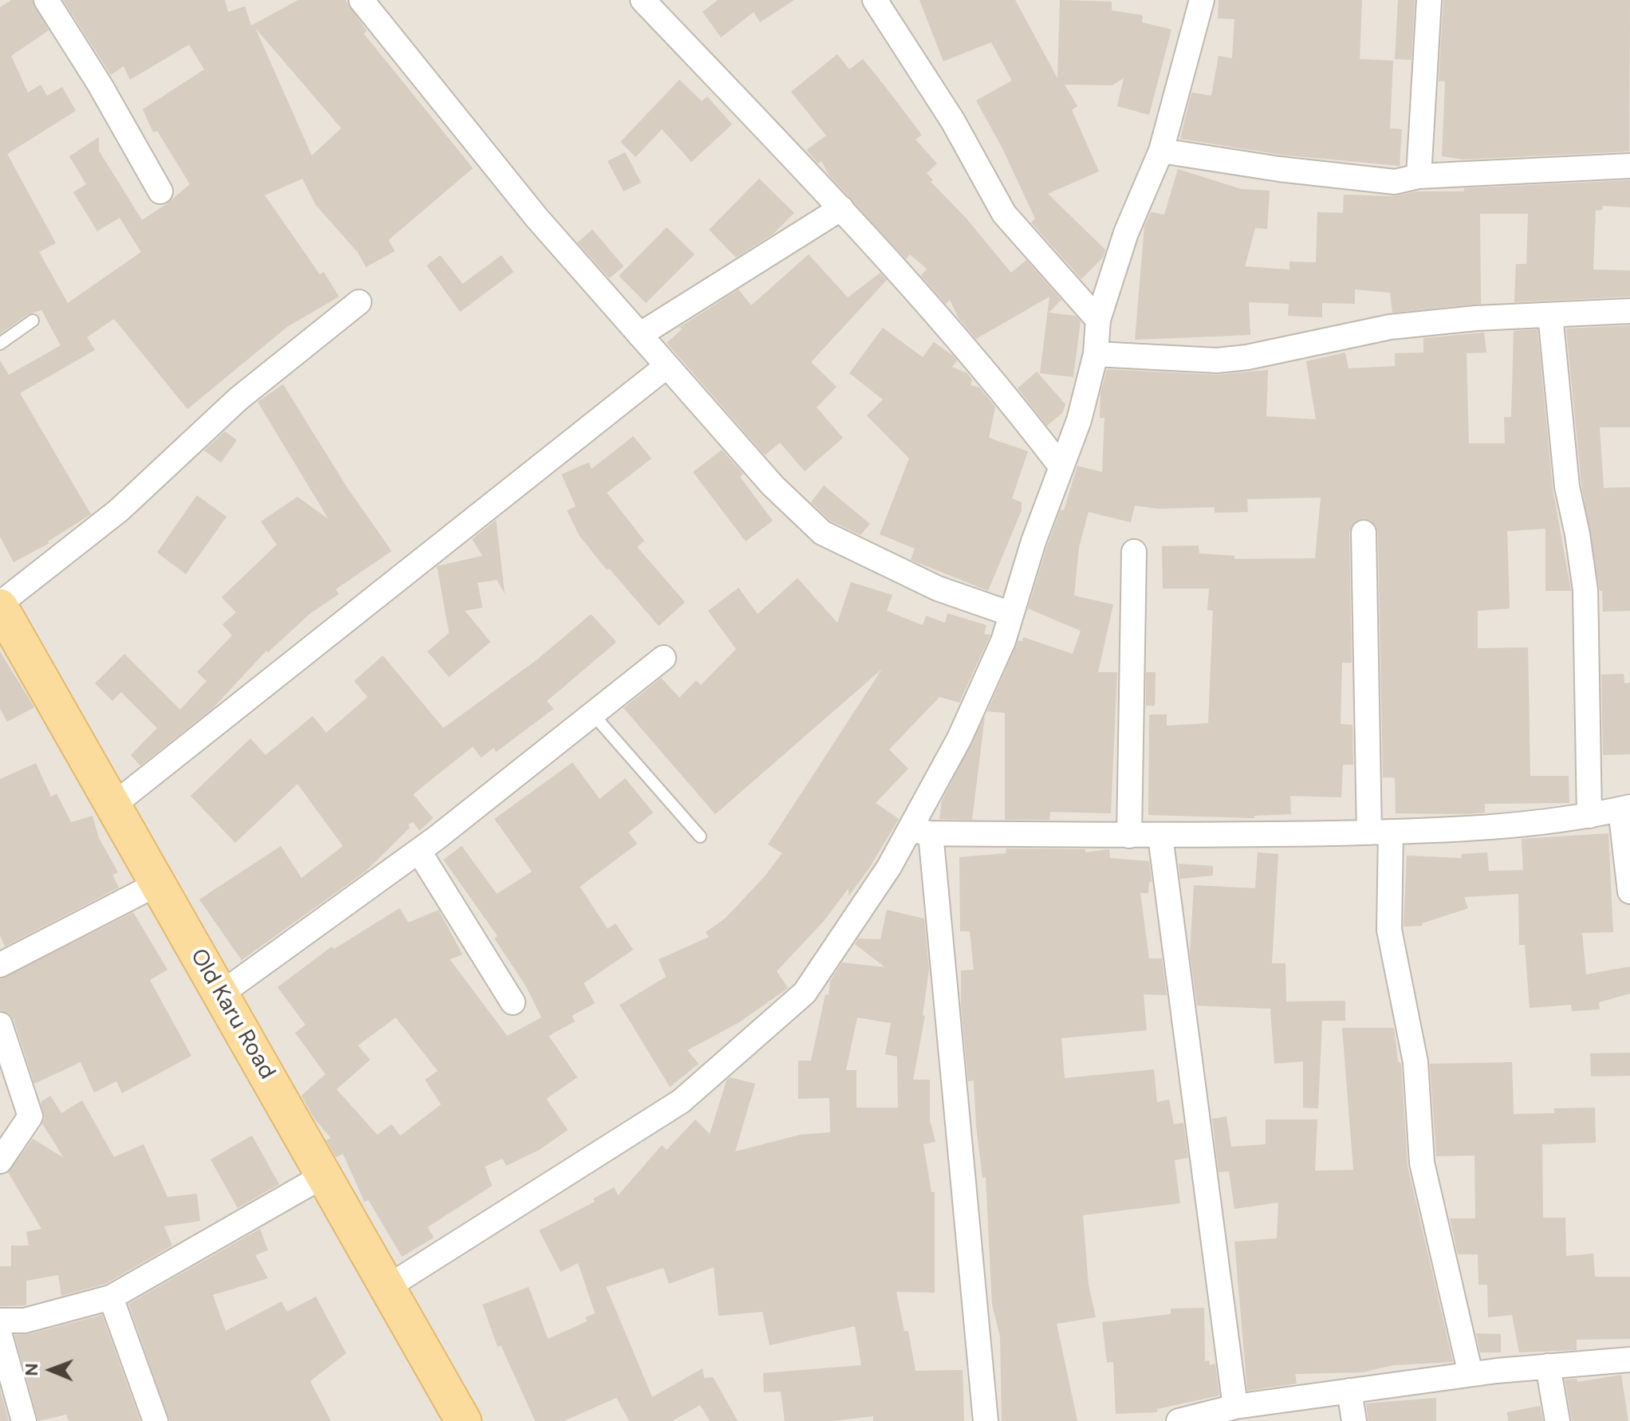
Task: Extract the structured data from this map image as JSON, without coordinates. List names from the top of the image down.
{
  "streets": {
    "main road": ["Old Karu Road"]
  },
  "north": "left"
}
